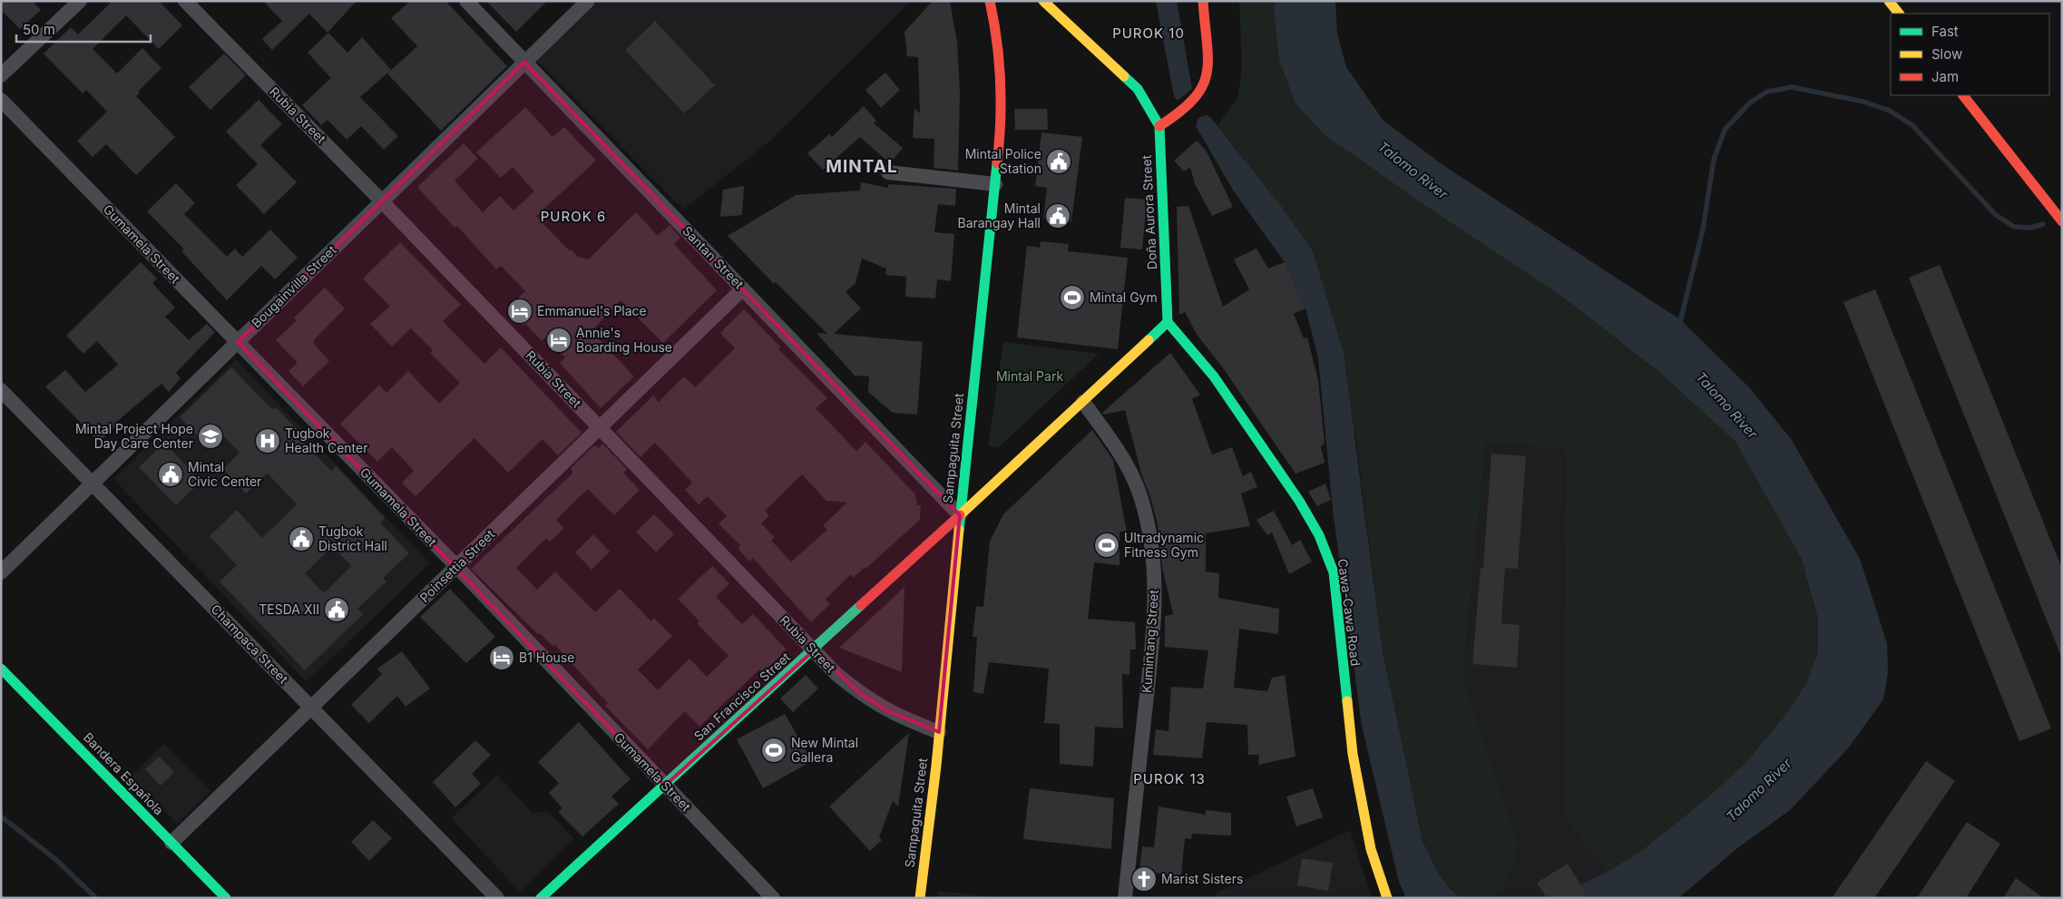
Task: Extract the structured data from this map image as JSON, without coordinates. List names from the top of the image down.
{
  "streets": {
    "main road": [
      "Doña Aurora Street",
      "Sampaguita Street",
      "Cawa-Cawa Road",
      "San Francisco Street",
      "Bandera Española"
    ],
    "street": [
      "Rubia Street",
      "Gumamela Street",
      "Santan Street",
      "Bougainvilla Street",
      "Poinsettia Street",
      "Kumintang Street",
      "Champaca Street"
    ]
  },
  "crossings": [
    ["Rubia Street", "Bougainvilla Street"],
    ["Rubia Street", "Sampaguita Street"],
    ["Rubia Street", "Poinsettia Street"],
    ["Rubia Street", "San Francisco Street"],
    ["Doña Aurora Street", "Cawa-Cawa Road"],
    ["Gumamela Street", "Bougainvilla Street"],
    ["Gumamela Street", "Poinsettia Street"],
    ["Gumamela Street", "San Francisco Street"],
    ["Santan Street", "Bougainvilla Street"],
    ["Santan Street", "Sampaguita Street"],
    ["Santan Street", "Poinsettia Street"],
    ["Santan Street", "San Francisco Street"],
    ["Bougainvilla Street", "Champaca Street"],
    ["Sampaguita Street", "San Francisco Street"],
    ["Poinsettia Street", "Champaca Street"],
    ["Poinsettia Street", "Bandera Española"]
  ],
  "districts": [
    "PUROK 10",
    "MINTAL",
    "PUROK 6",
    "PUROK 13"
  ],
  "water": ["Talomo River"],
  "parks": ["Mintal Park"],
  "places": {
    "public building": [
      "Mintal Police Station",
      "Mintal Barangay Hall",
      "Mintal Civic Center",
      "Tugbok District Hall",
      "TESDA Ⅻ"
    ],
    "sports": ["Mintal Gym", "Ultradynamic Fitness Gym", "New Mintal Gallera"],
    "hotel": ["Emmanuel's Place", "Annie's Boarding House", "B1 House"],
    "school or university": ["Mintal Project Hope Day Care Center"],
    "hospital": ["Tugbok Health Center"],
    "church": ["Marist Sisters"]
  },
  "legend": ["Fast", "Slow", "Jam"],
  "scale_bar": "50 m"
}
